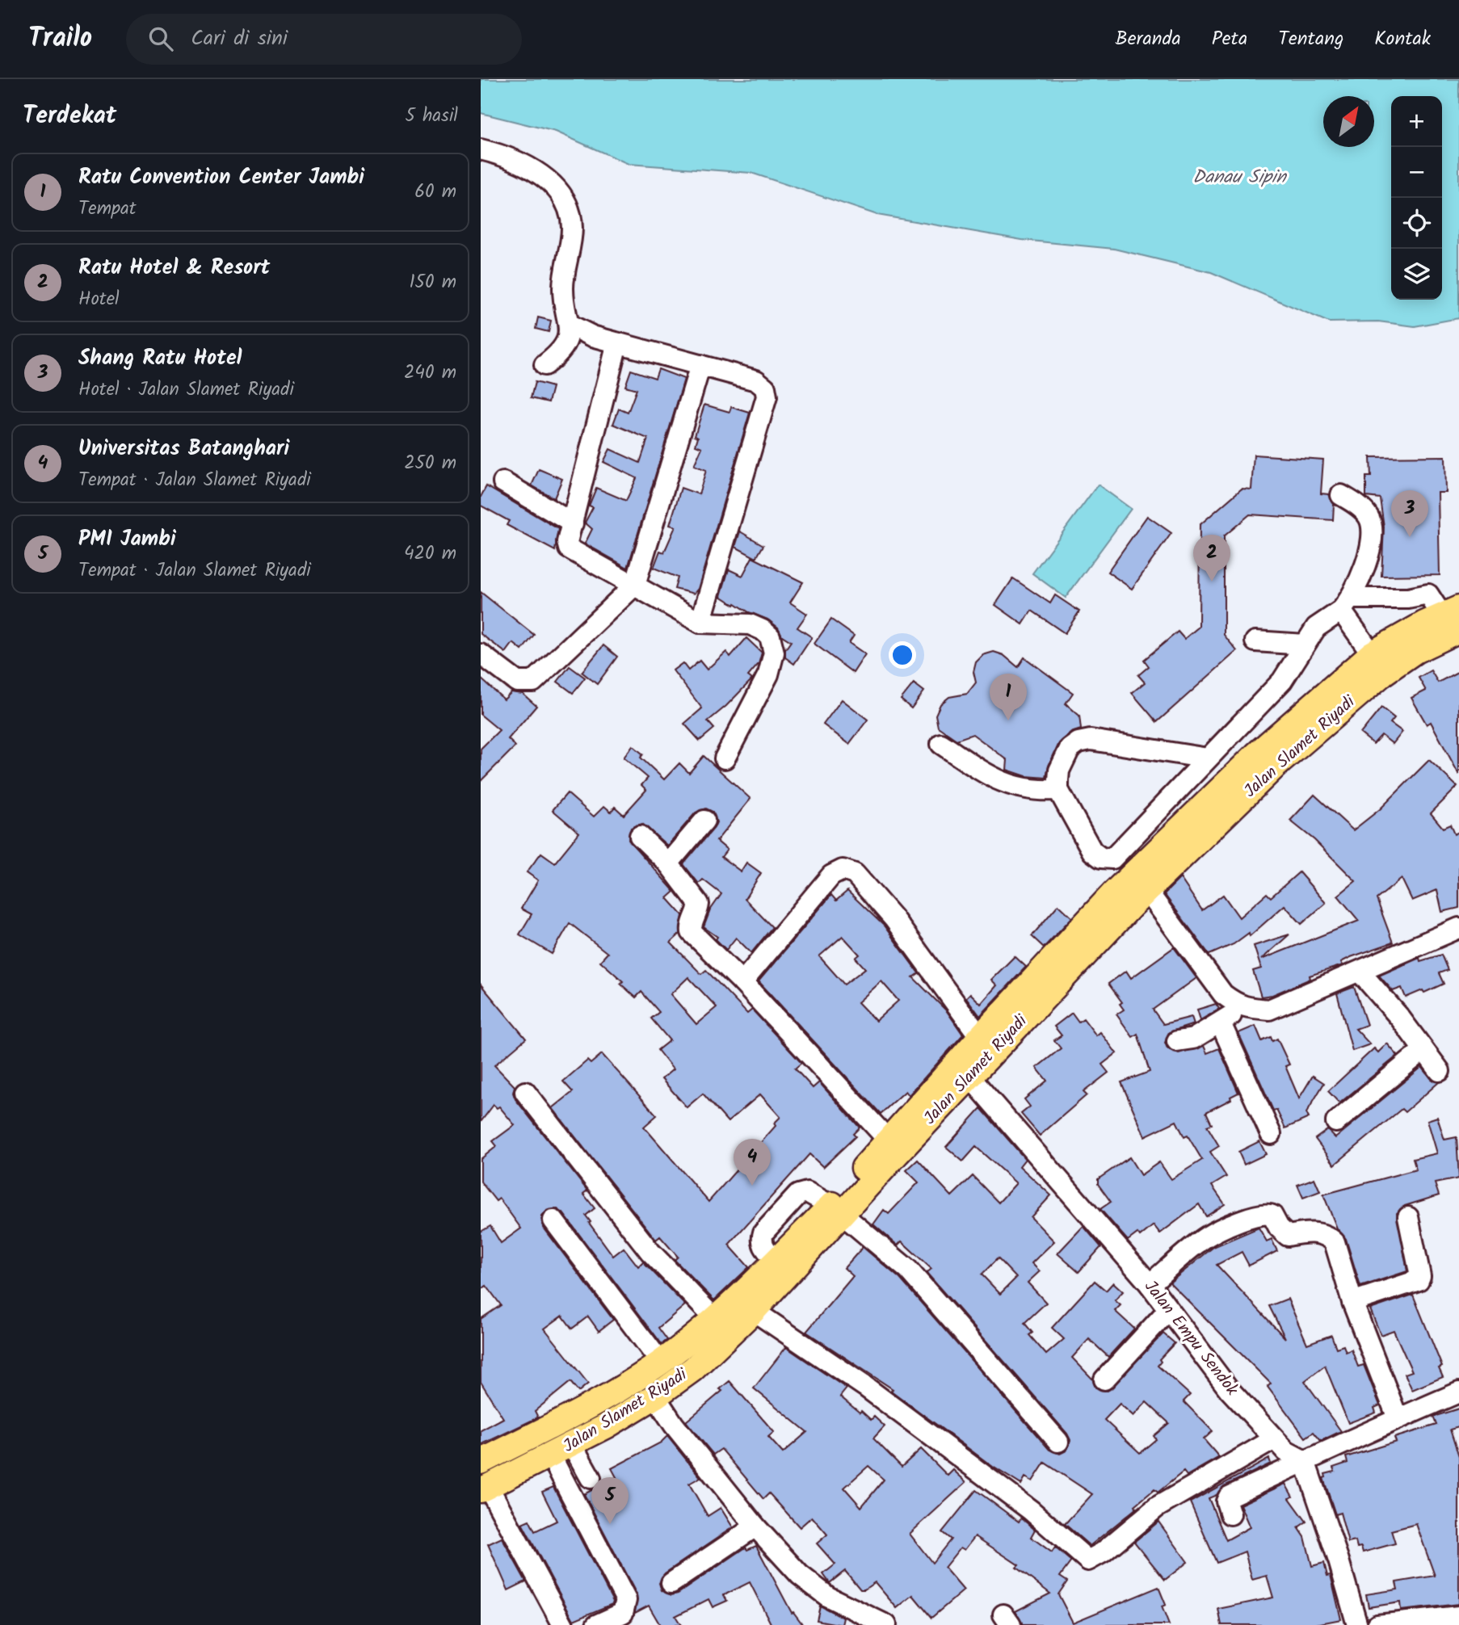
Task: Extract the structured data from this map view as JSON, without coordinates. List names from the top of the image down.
{
  "streets": {
    "main road": ["Jalan Slamet Riyadi"],
    "street": ["Jalan Empu Sendok"]
  },
  "crossings": [
    ["Jalan Slamet Riyadi", "Jalan Empu Sendok"]
  ],
  "water": ["Danau Sipin"],
  "north": "top right",
  "page": {
    "header": "Trailo",
    "search": "Cari di sini",
    "nav": [
      "Beranda",
      "Peta",
      "Tentang",
      "Kontak"
    ],
    "heading": ["Terdekat", "5 hasil"],
    "map_buttons": ["+", "−"],
    "list": [
      {
        "mark": "1",
        "name": "Ratu Convention Center Jambi",
        "note": "Tempat",
        "value": "60 m"
      },
      {
        "mark": "2",
        "name": "Ratu Hotel & Resort",
        "note": "Hotel",
        "value": "150 m"
      },
      {
        "mark": "3",
        "name": "Shang Ratu Hotel",
        "note": "Hotel · Jalan Slamet Riyadi",
        "value": "240 m"
      },
      {
        "mark": "4",
        "name": "Universitas Batanghari",
        "note": "Tempat · Jalan Slamet Riyadi",
        "value": "250 m"
      },
      {
        "mark": "5",
        "name": "PMI Jambi",
        "note": "Tempat · Jalan Slamet Riyadi",
        "value": "420 m"
      }
    ],
    "pins": [
      "3",
      "2",
      "1",
      "4",
      "5"
    ]
  }
}
